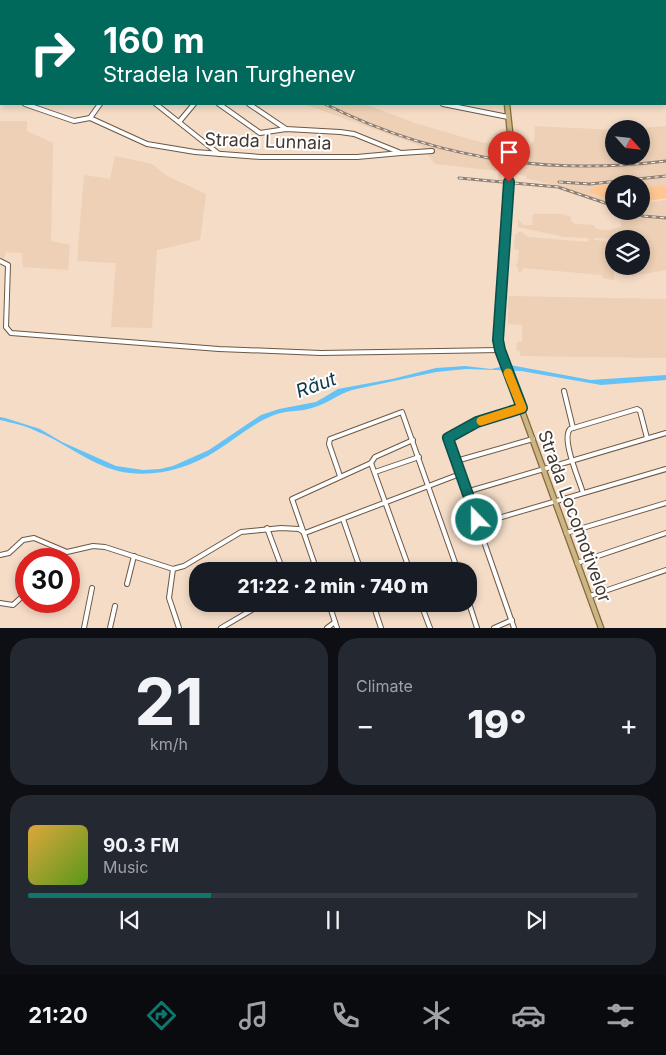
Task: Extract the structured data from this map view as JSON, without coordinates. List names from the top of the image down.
{
  "streets": {
    "main road": ["Strada Locomotivelor"],
    "street": ["Strada Lunnaia"]
  },
  "water": ["Răut"],
  "north": "bottom right",
  "page": {
    "turn": ["160 m", "Stradela Ivan Turghenev"],
    "limit": "30",
    "trip": "21:22 · 2 min · 740 m",
    "tile": [
      ["21", "km/h"],
      "Climate"
    ],
    "heat": ["−", "19°", "+"],
    "song": ["90.3 FM", "Music"],
    "tabs": "21:20"
  }
}
